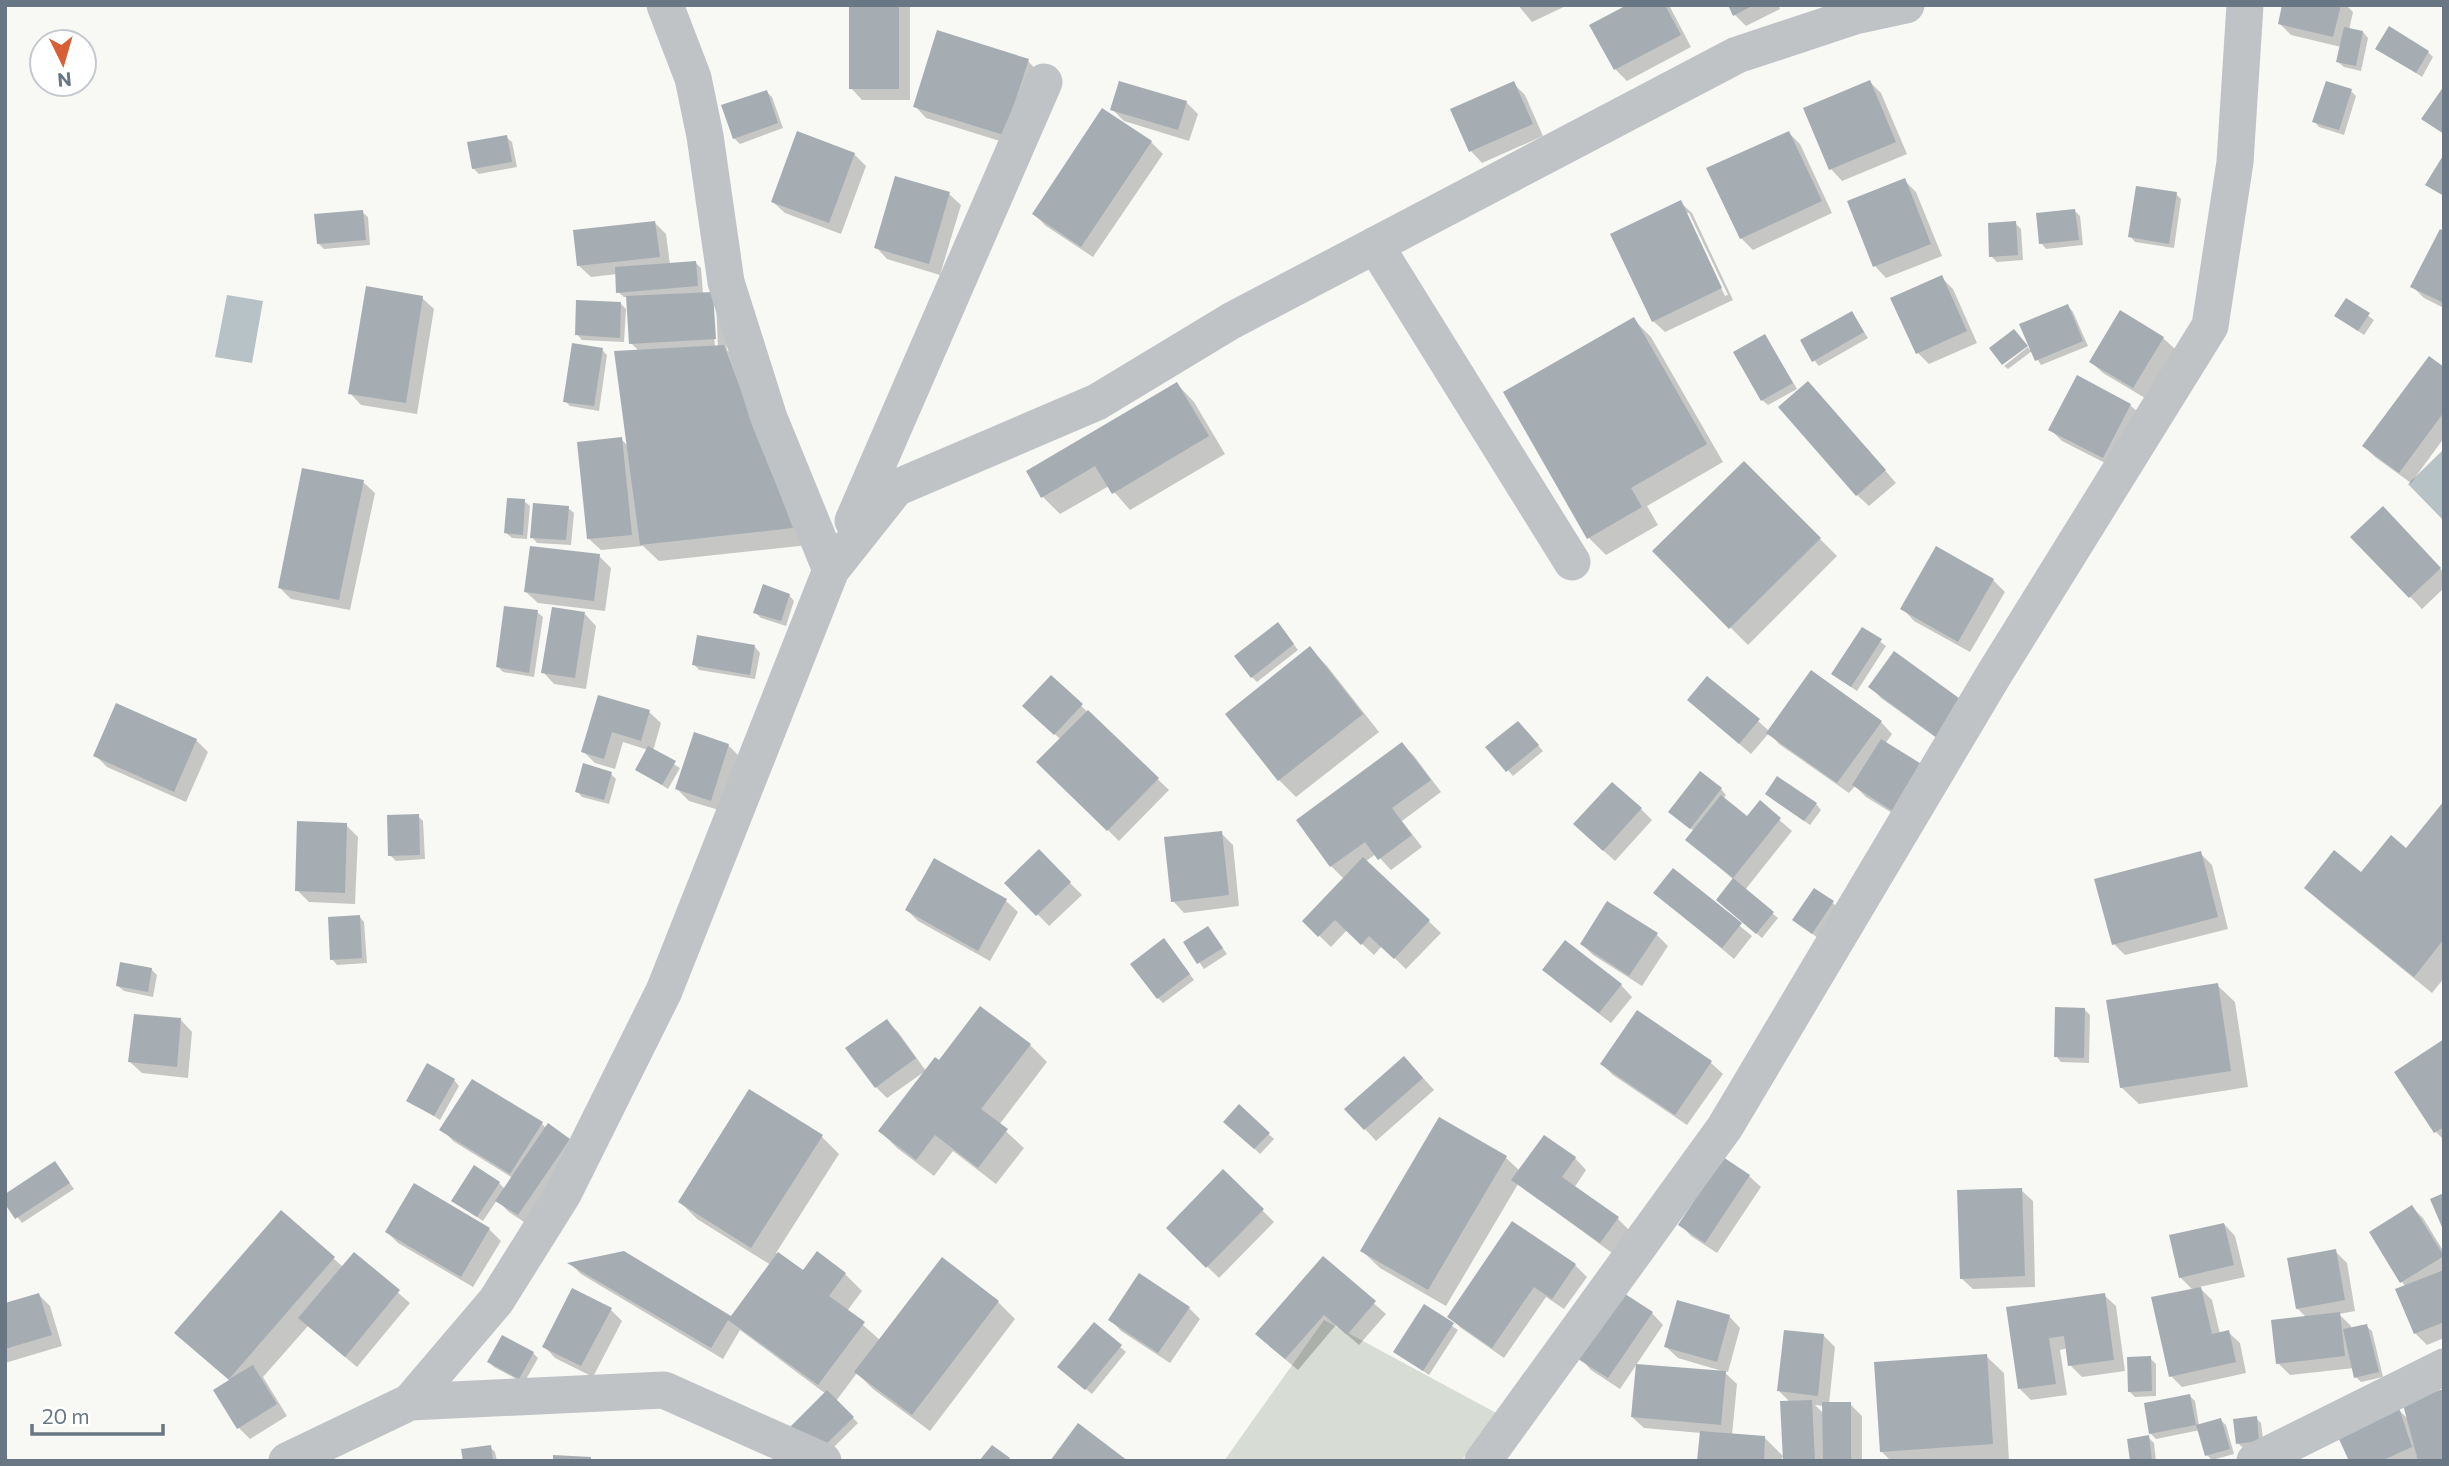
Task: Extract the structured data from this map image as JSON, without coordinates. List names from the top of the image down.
{
  "scale_bar": "20 m",
  "north": "bottom"
}
